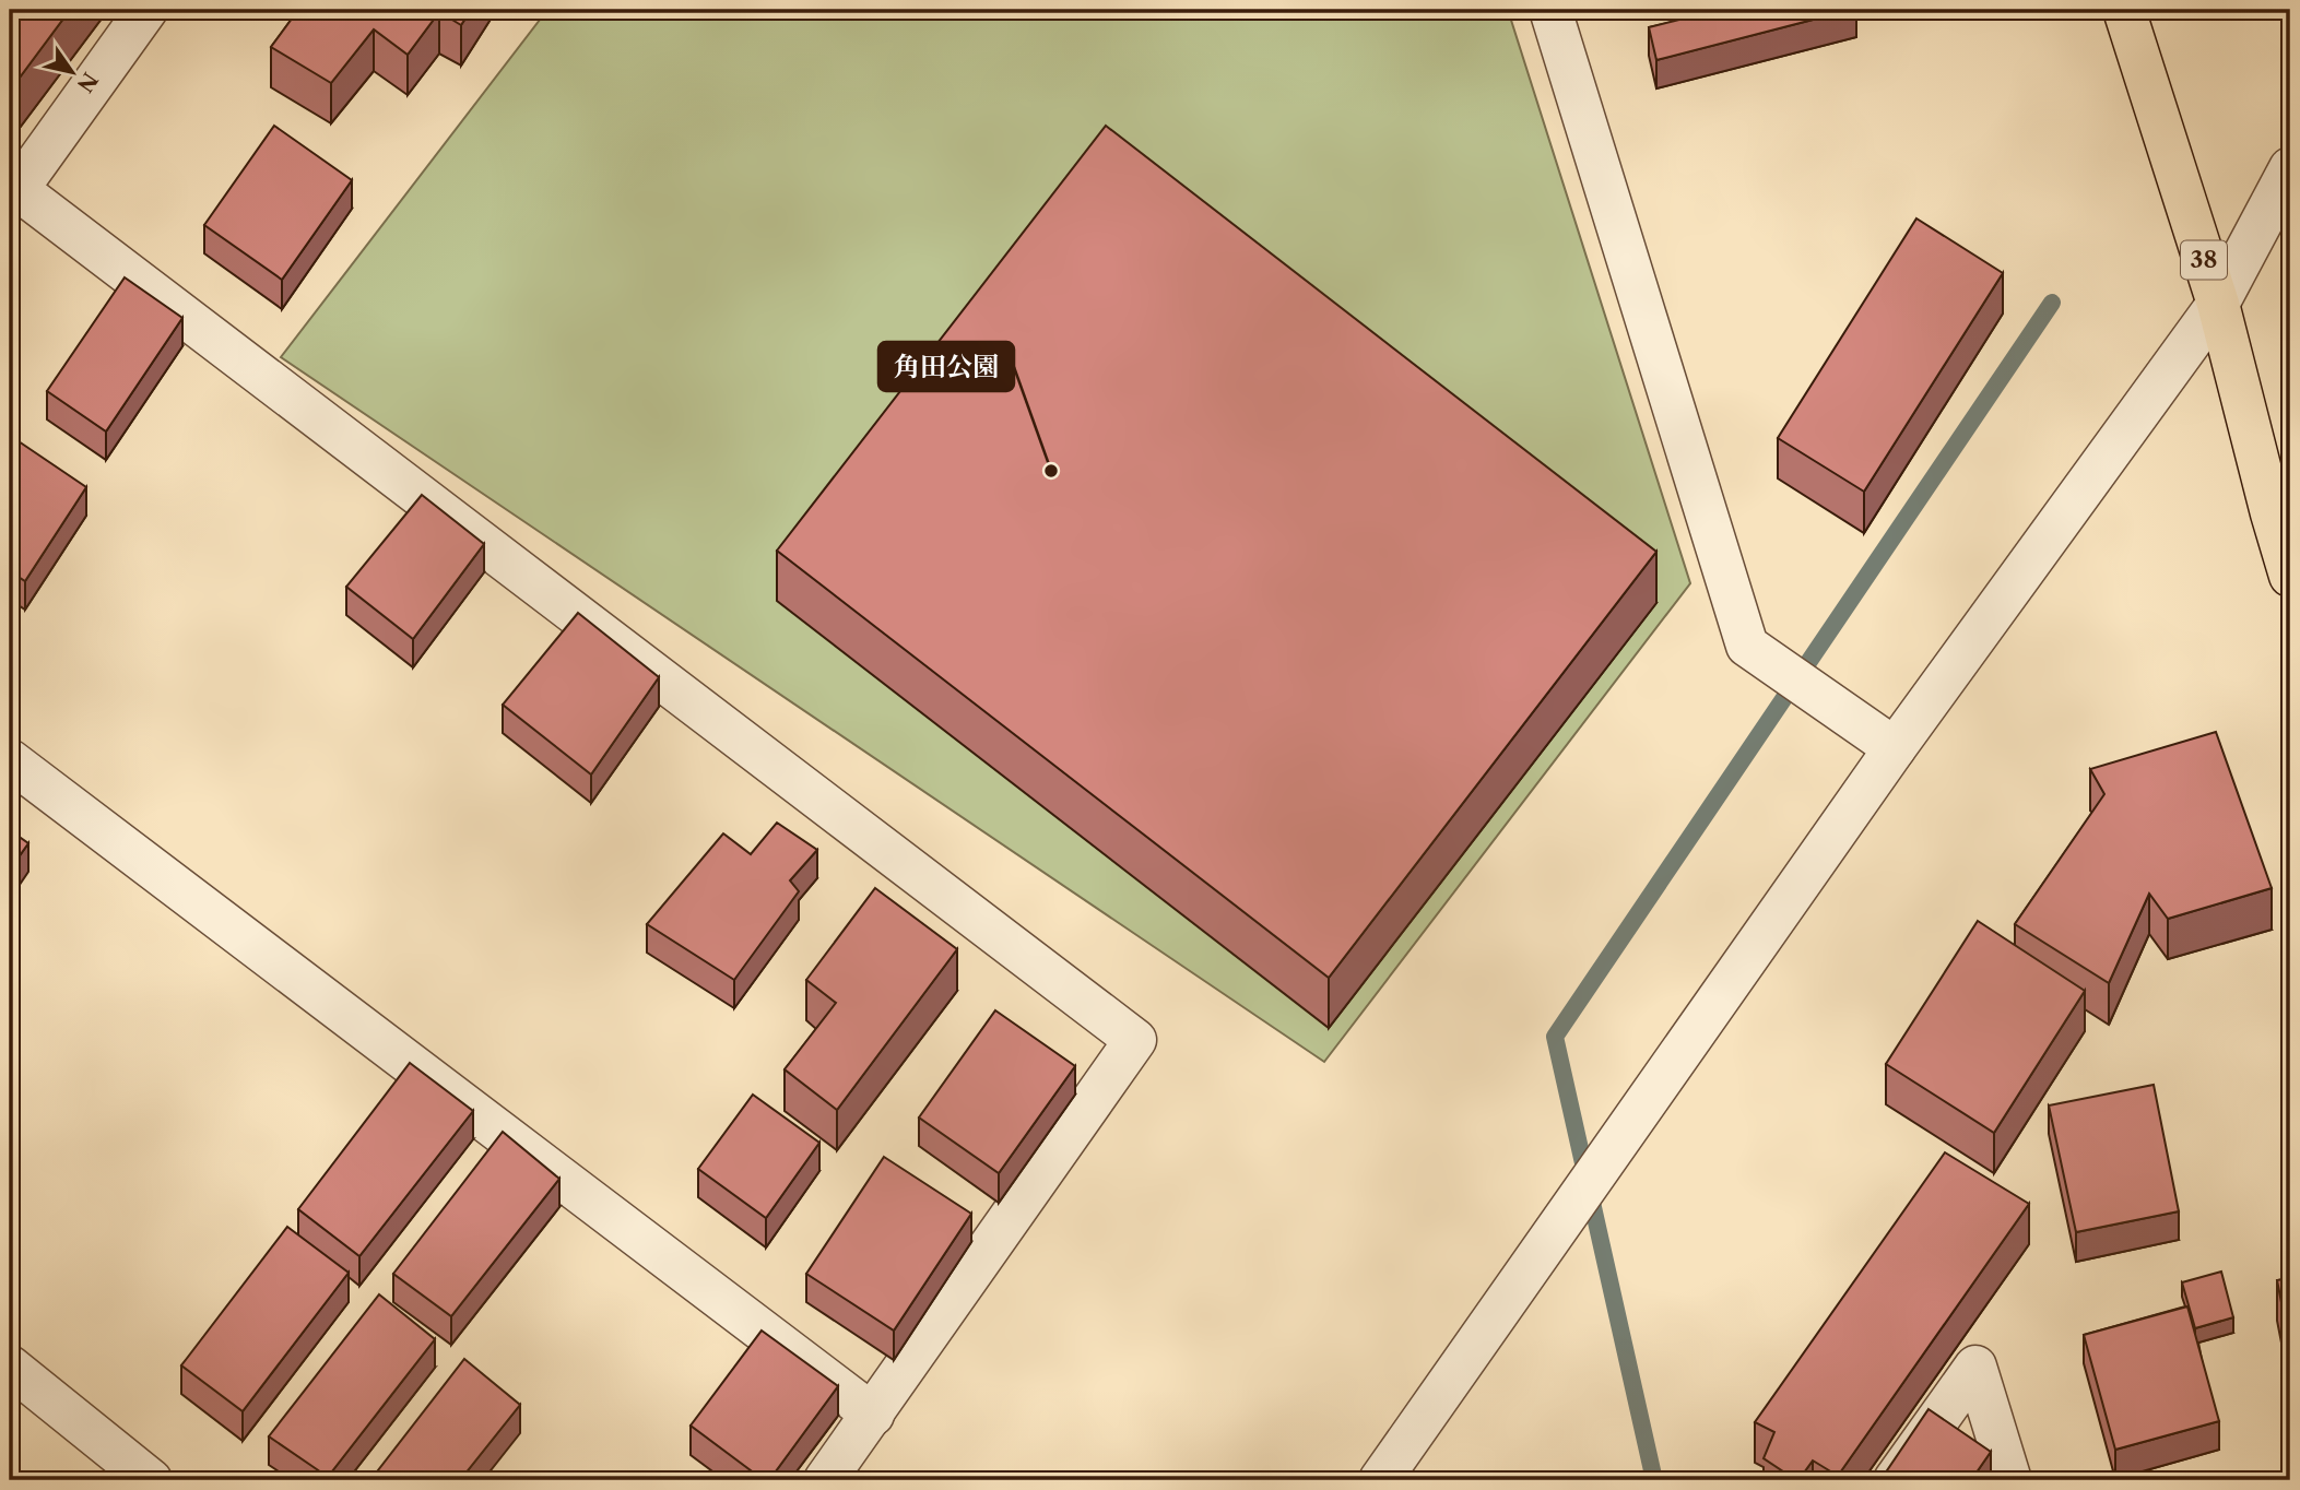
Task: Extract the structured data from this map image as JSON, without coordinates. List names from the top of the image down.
{
  "streets": {
    "main road": ["38"]
  },
  "places": ["角田公園"],
  "north": "bottom right"
}
